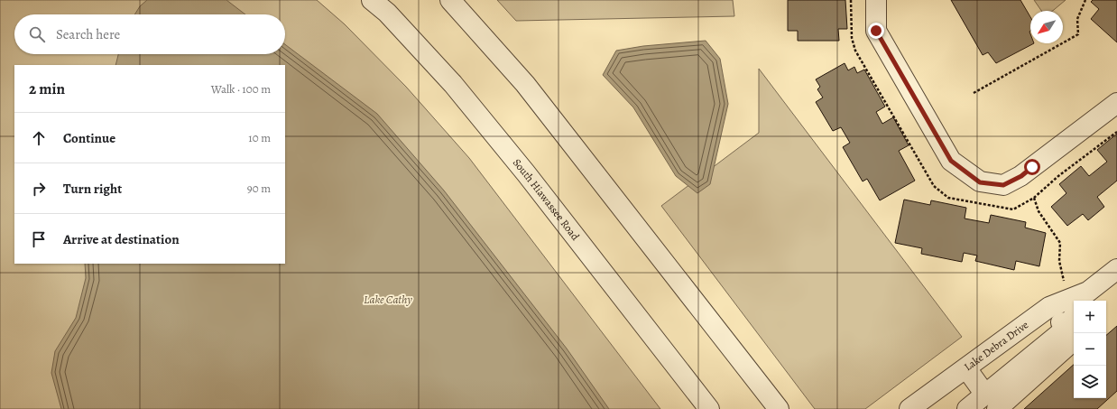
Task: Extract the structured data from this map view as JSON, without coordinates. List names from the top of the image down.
{
  "streets": {
    "street": ["South Hiawassee Road", "Lake Debra Drive"]
  },
  "water": ["Lake Cathy"],
  "north": "bottom left",
  "page": {
    "search": "Search here",
    "heading": ["2 min", "Walk · 100 m"],
    "list": [
      ["Continue", "10 m"],
      ["Turn right", "90 m"],
      "Arrive at destination"
    ],
    "map_buttons": ["+", "−"]
  }
}
